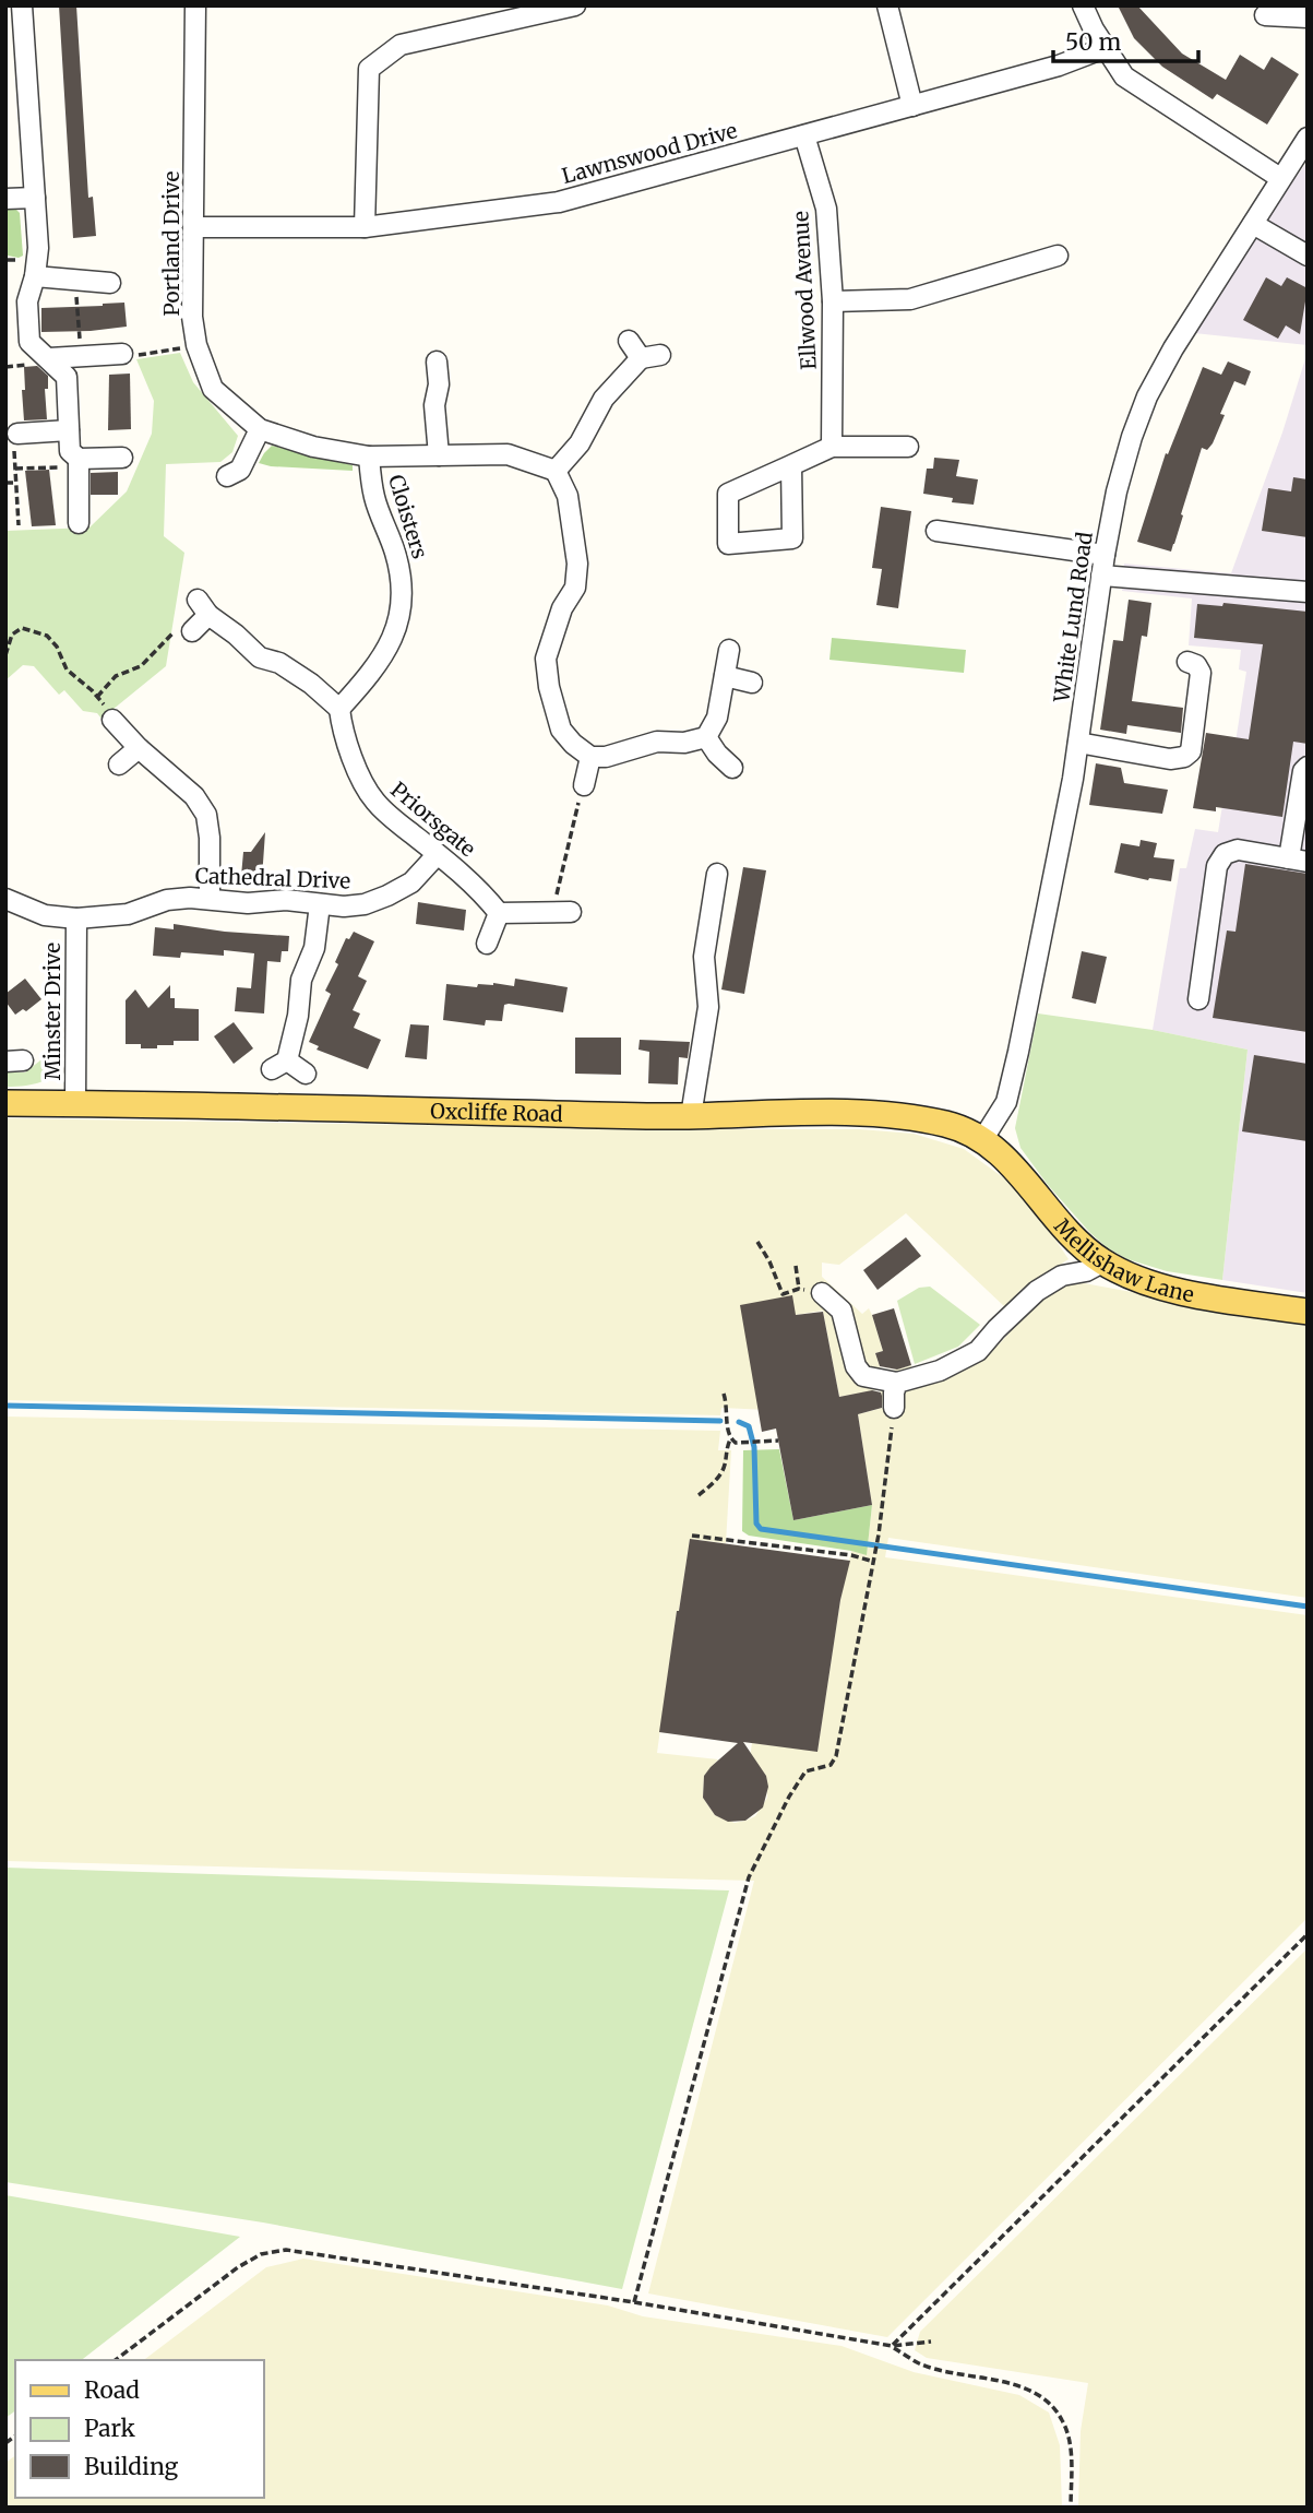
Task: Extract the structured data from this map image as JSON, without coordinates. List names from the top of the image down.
{
  "streets": {
    "main road": ["Oxcliffe Road", "Mellishaw Lane"],
    "street": [
      "Lawnswood Drive",
      "Portland Drive",
      "Ellwood Avenue",
      "Cloisters",
      "White Lund Road",
      "Priorsgate",
      "Cathedral Drive",
      "Minster Drive"
    ]
  },
  "crossings": [
    ["Lawnswood Drive", "Portland Drive"],
    ["Lawnswood Drive", "Ellwood Avenue"],
    ["Portland Drive", "Cloisters"],
    ["Cloisters", "Priorsgate"],
    ["White Lund Road", "Oxcliffe Road"],
    ["White Lund Road", "Mellishaw Lane"],
    ["Priorsgate", "Cathedral Drive"],
    ["Cathedral Drive", "Minster Drive"],
    ["Minster Drive", "Oxcliffe Road"],
    ["Oxcliffe Road", "Mellishaw Lane"]
  ],
  "legend": ["Road", "Park", "Building"],
  "scale_bar": "50 m"
}
